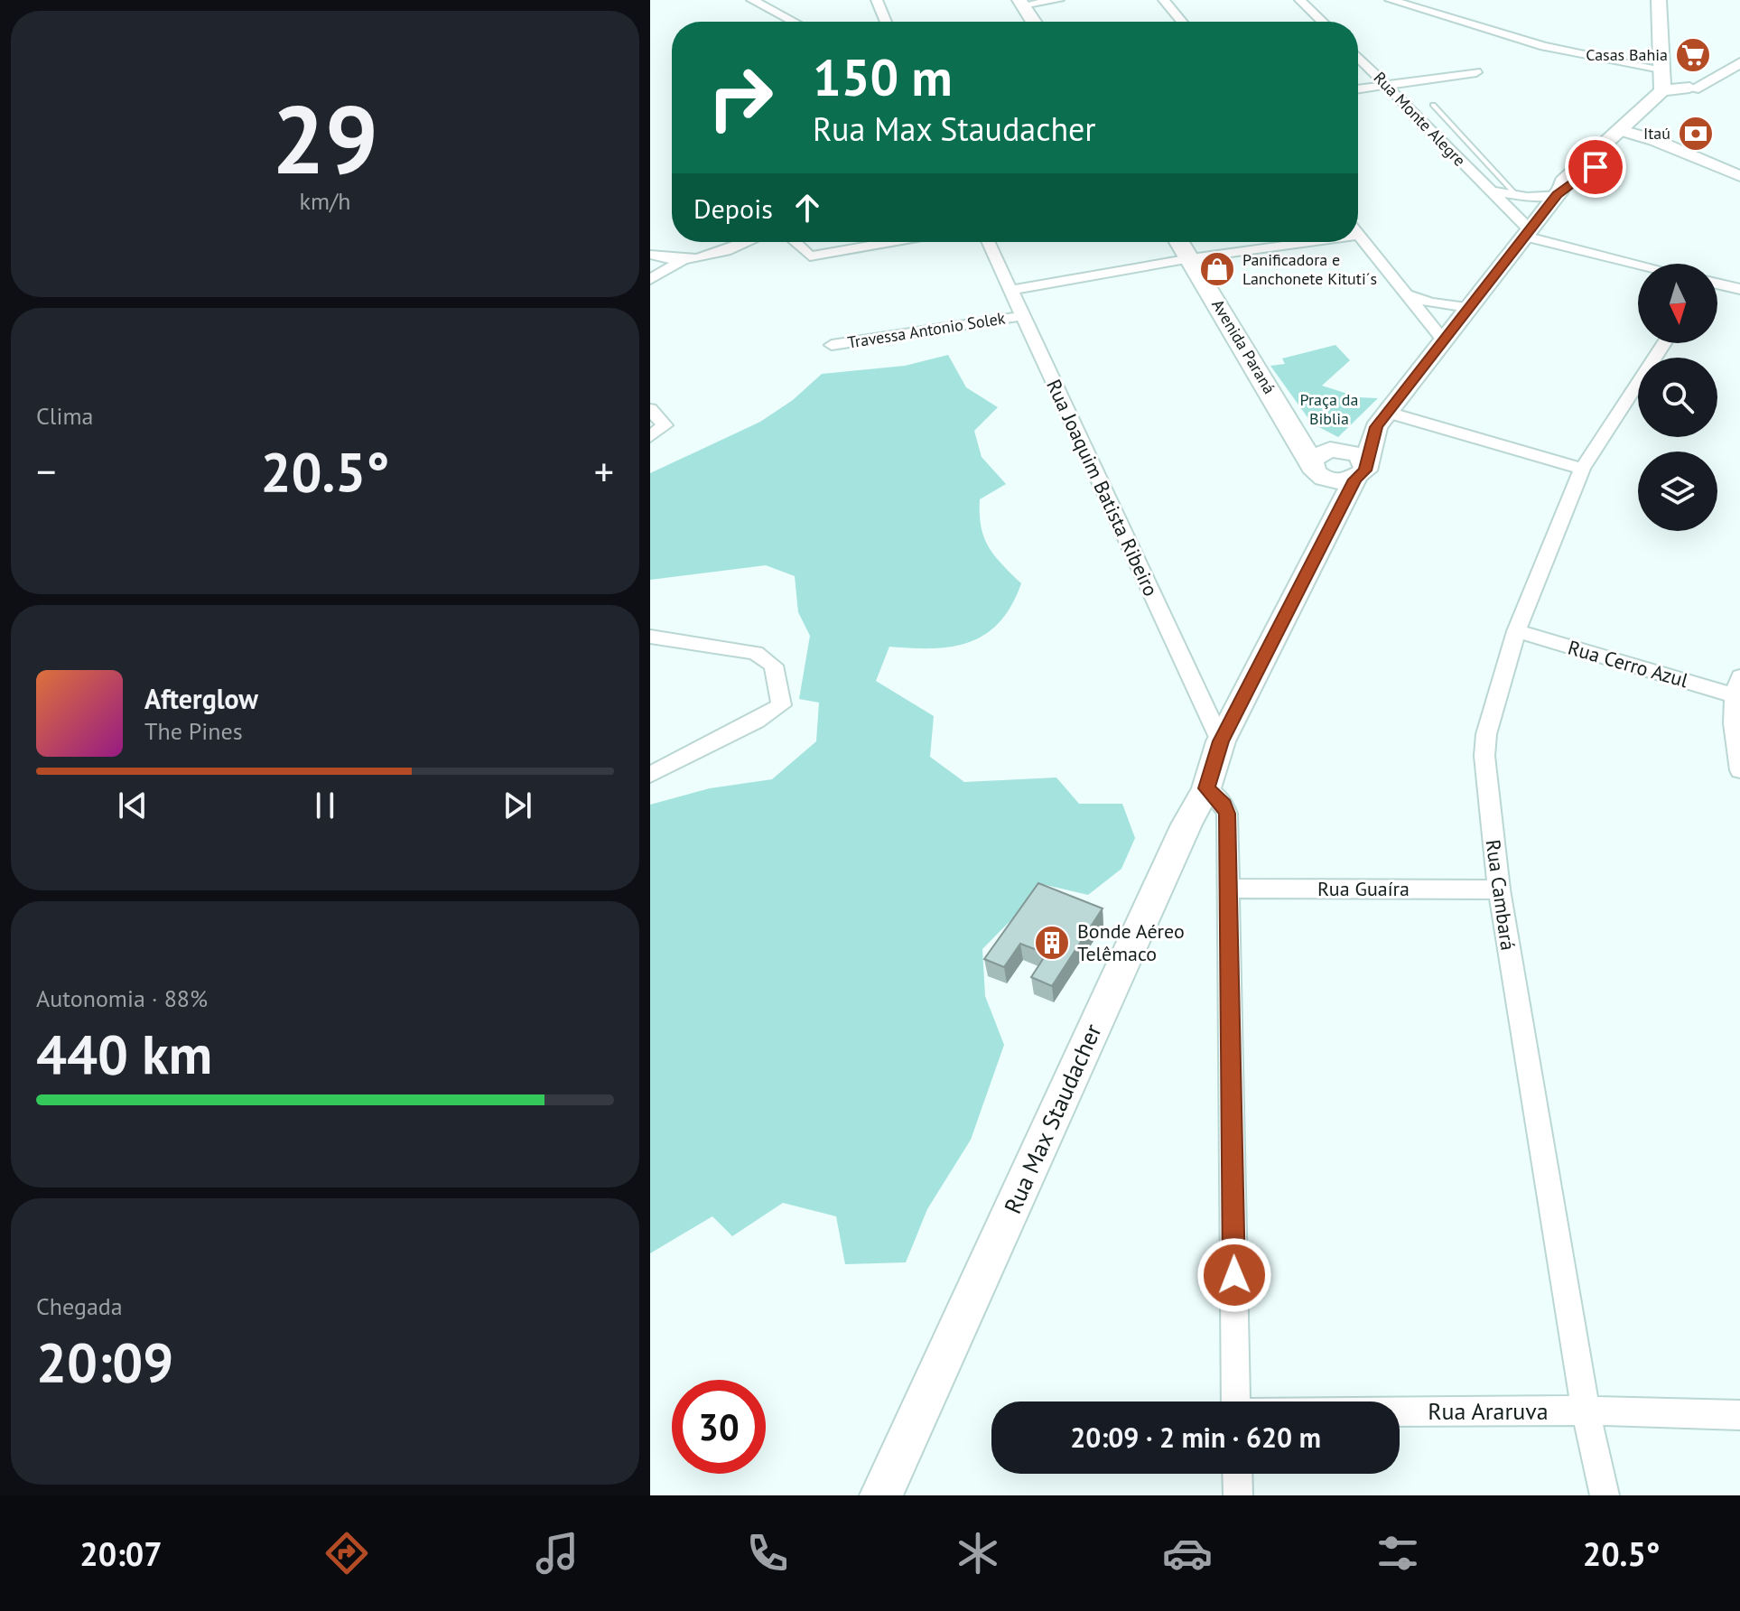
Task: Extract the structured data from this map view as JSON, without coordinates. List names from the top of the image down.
{
  "streets": {
    "main road": ["Avenida Paraná", "Rua Max Staudacher"],
    "street": [
      "Rua Monte Alegre",
      "Travessa Antonio Solek",
      "Rua Joaquim Batista Ribeiro",
      "Rua Cerro Azul",
      "Rua Guaíra",
      "Rua Cambará",
      "Rua Araruva"
    ]
  },
  "crossings": [
    ["Travessa Antonio Solek", "Rua Joaquim Batista Ribeiro"],
    ["Rua Joaquim Batista Ribeiro", "Rua Max Staudacher"],
    ["Rua Cerro Azul", "Rua Cambará"],
    ["Rua Guaíra", "Rua Cambará"],
    ["Rua Cambará", "Rua Araruva"]
  ],
  "parks": ["Praça da Biblia"],
  "places": {
    "supermarket": ["Casas Bahia"],
    "bank": ["Itaú"],
    "shop": ["Panificadora e Lanchonete Kituti´s"],
    "building": ["Bonde Aéreo Telêmaco"]
  },
  "north": "bottom",
  "page": {
    "tile": [
      ["29", "km/h"],
      "Clima",
      ["Autonomia · 88%", "440 km"],
      ["Chegada", "20:09"]
    ],
    "turn": ["150 m", "Rua Max Staudacher"],
    "then": "Depois",
    "heat": ["−", "20.5°", "+"],
    "song": ["Afterglow", "The Pines"],
    "limit": "30",
    "trip": "20:09 · 2 min · 620 m",
    "tabs": ["20:07", "20.5°"]
  }
}
